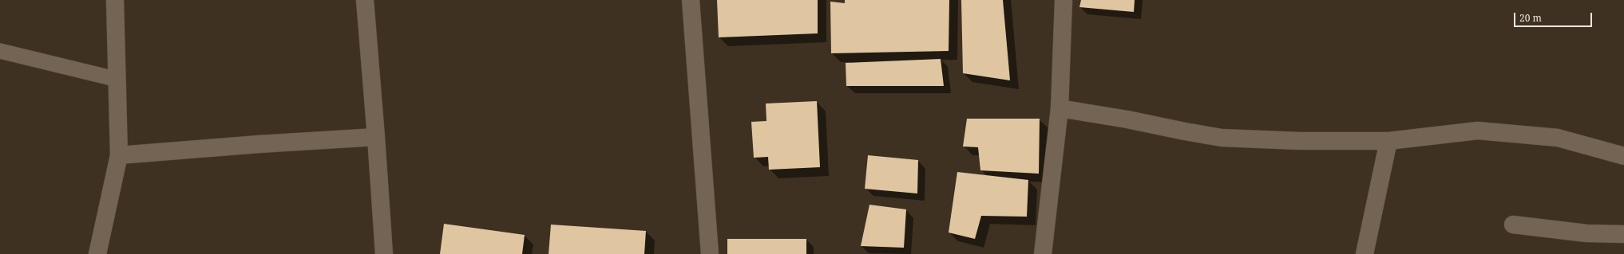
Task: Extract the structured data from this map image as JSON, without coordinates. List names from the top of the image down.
{
  "scale_bar": "20 m"
}
